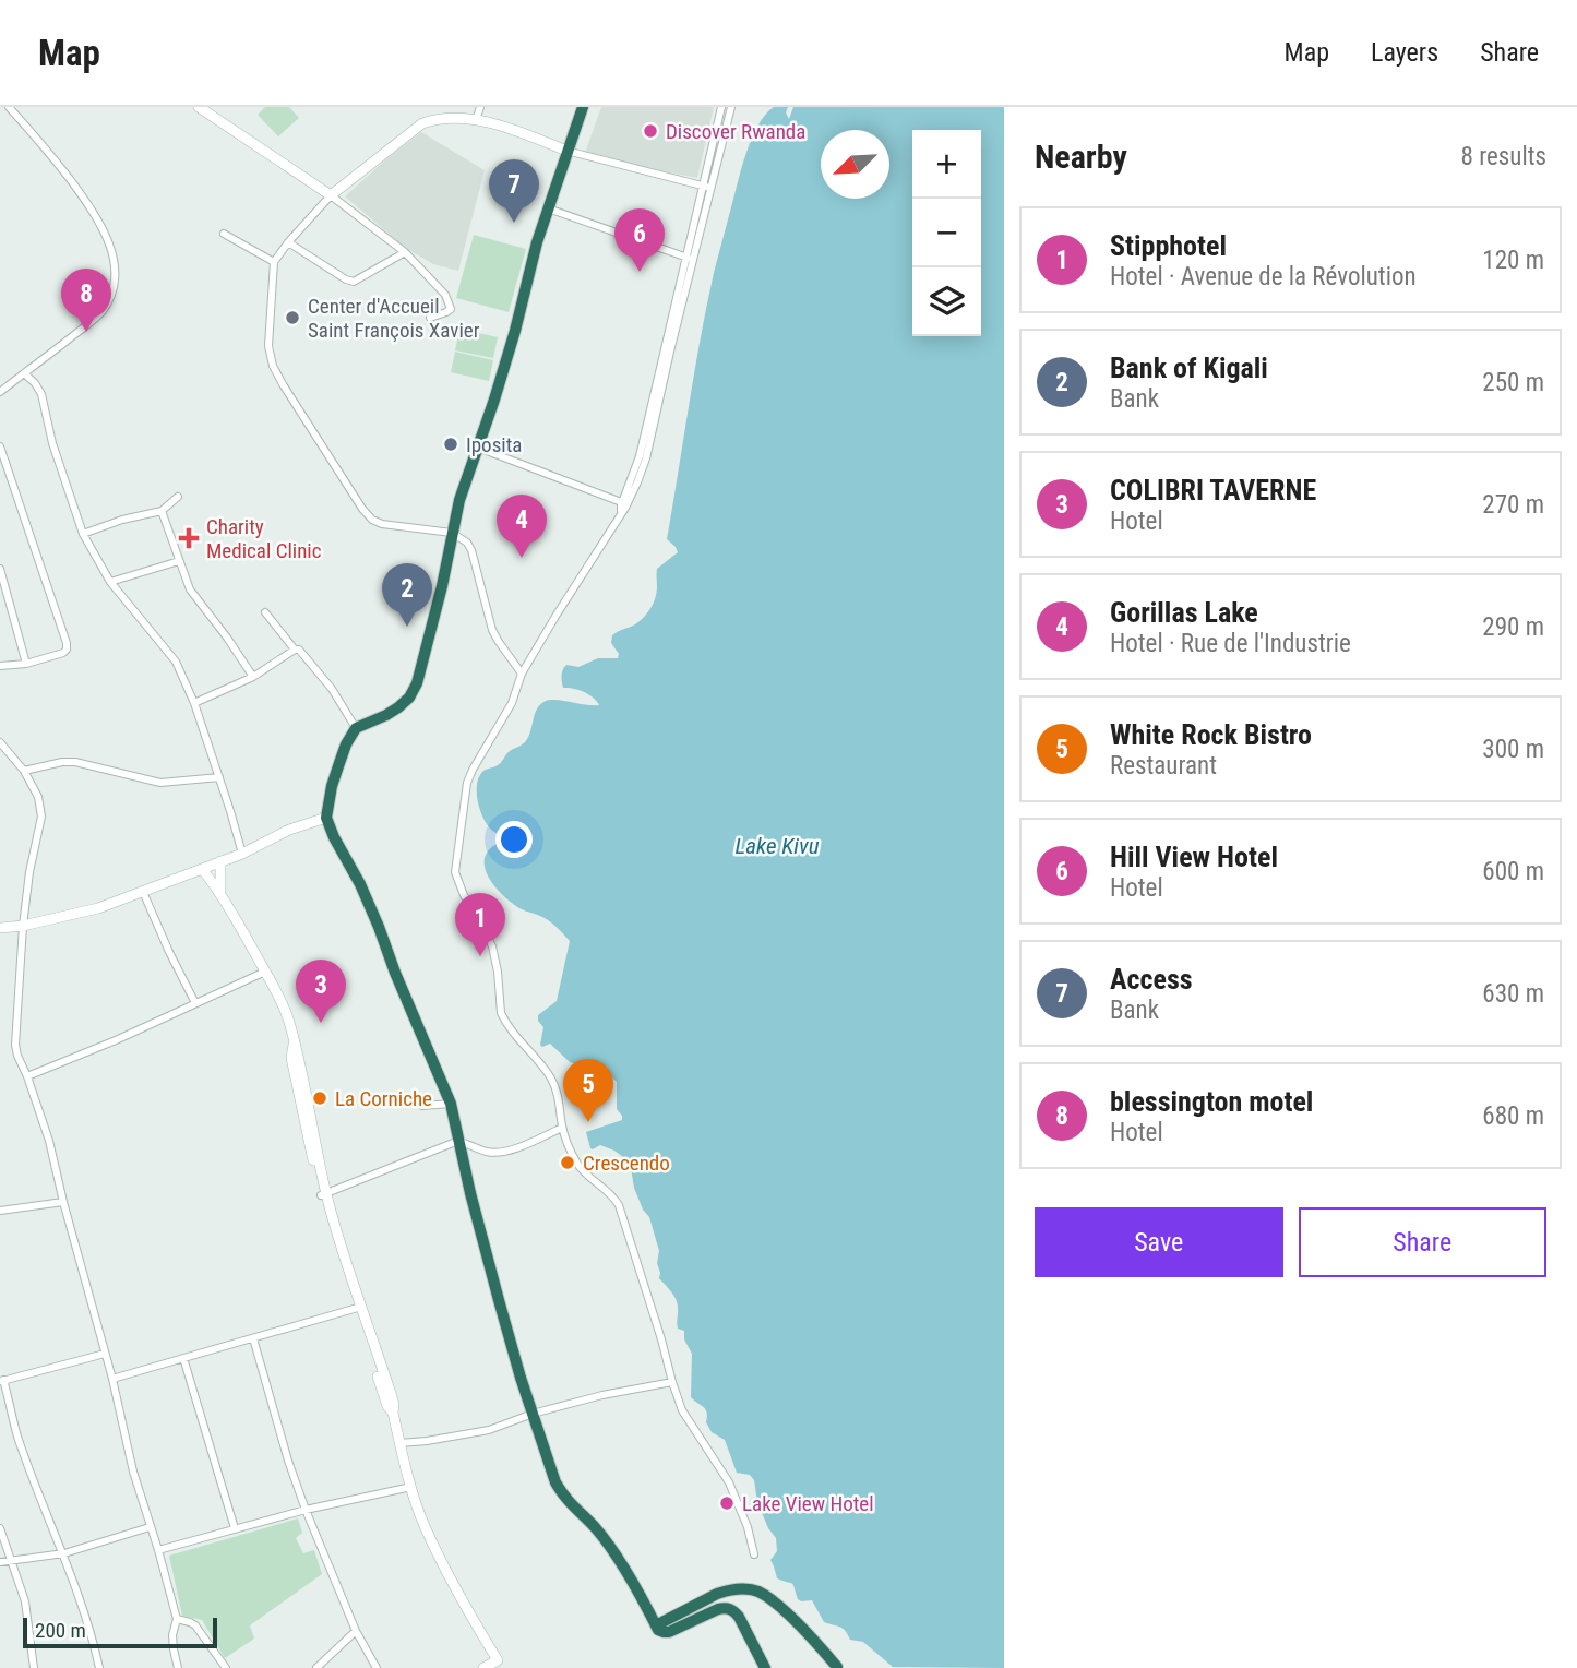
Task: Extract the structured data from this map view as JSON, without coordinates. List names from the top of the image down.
{
  "water": ["Lake Kivu"],
  "places": {
    "other": [
      "Discover Rwanda",
      "Center d'Accueil Saint François Xavier",
      "Iposita",
      "La Corniche",
      "Crescendo",
      "Lake View Hotel"
    ],
    "health": ["Charity Medical Clinic"]
  },
  "scale_bar": "200 m",
  "north": "bottom left",
  "page": {
    "header": "Map",
    "nav": ["Map", "Layers", "Share"],
    "heading": ["Nearby", "8 results"],
    "map_buttons": ["+", "−"],
    "pins": [
      "7",
      "6",
      "8",
      "4",
      "2",
      "1",
      "3",
      "5"
    ],
    "list": [
      {
        "mark": "1",
        "name": "Stipphotel",
        "note": "Hotel · Avenue de la Révolution",
        "value": "120 m"
      },
      {
        "mark": "2",
        "name": "Bank of Kigali",
        "note": "Bank",
        "value": "250 m"
      },
      {
        "mark": "3",
        "name": "COLIBRI TAVERNE",
        "note": "Hotel",
        "value": "270 m"
      },
      {
        "mark": "4",
        "name": "Gorillas Lake",
        "note": "Hotel · Rue de l'Industrie",
        "value": "290 m"
      },
      {
        "mark": "5",
        "name": "White Rock Bistro",
        "note": "Restaurant",
        "value": "300 m"
      },
      {
        "mark": "6",
        "name": "Hill View Hotel",
        "note": "Hotel",
        "value": "600 m"
      },
      {
        "mark": "7",
        "name": "Access",
        "note": "Bank",
        "value": "630 m"
      },
      {
        "mark": "8",
        "name": "blessington motel",
        "note": "Hotel",
        "value": "680 m"
      }
    ],
    "buttons": ["Save", "Share"],
    "scale": "200 m"
  }
}
